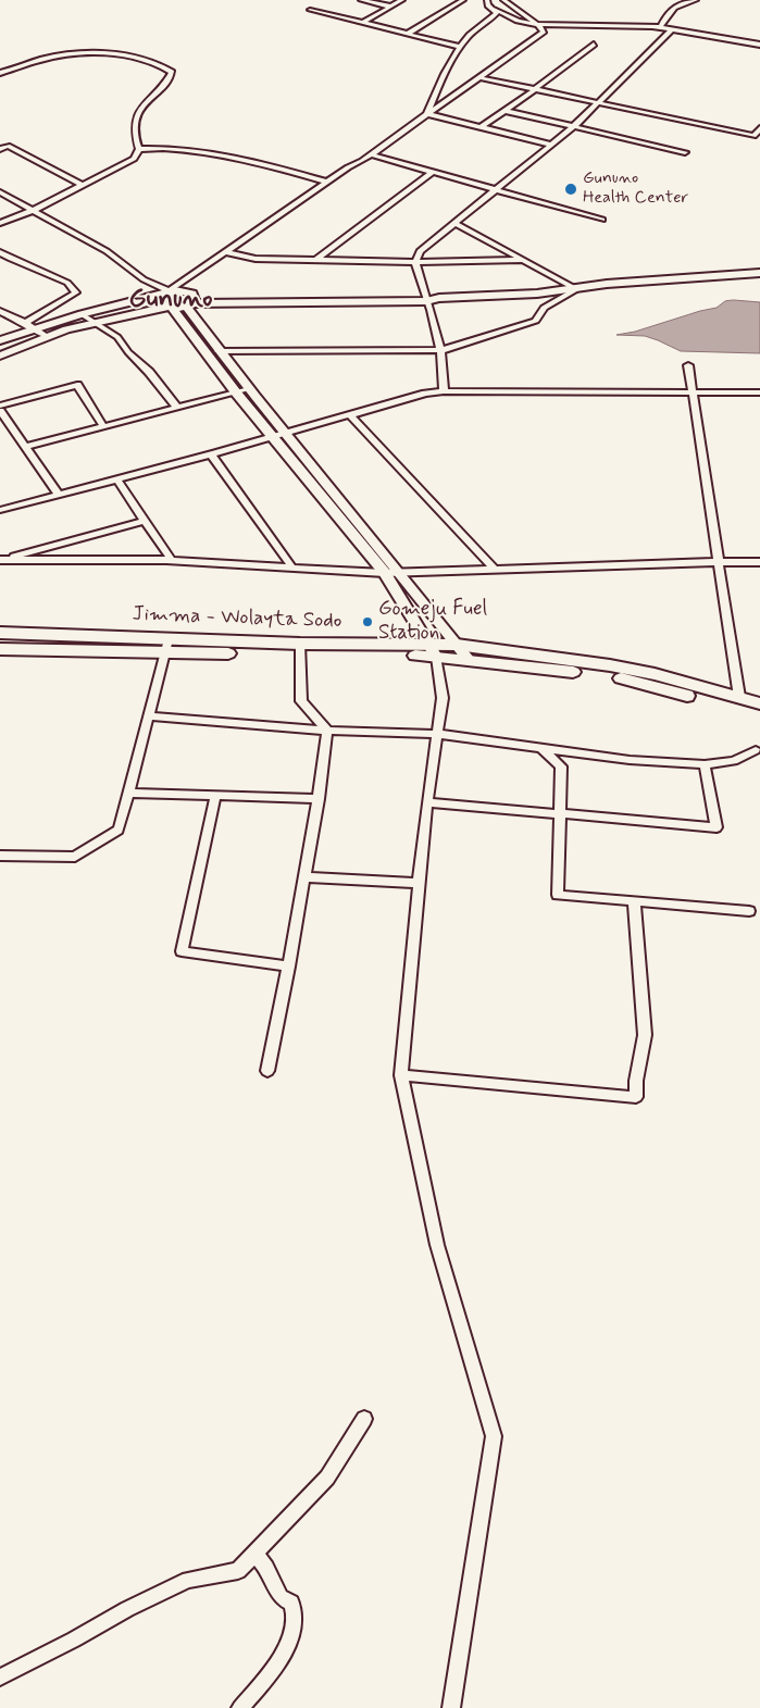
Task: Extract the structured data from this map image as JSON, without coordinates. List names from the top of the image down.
{
  "streets": {
    "highway": ["Jimma - Wolayta Sodo"]
  },
  "districts": ["Gununo"],
  "places": ["Gununo Health Center", "Gomeju Fuel Station"]
}
